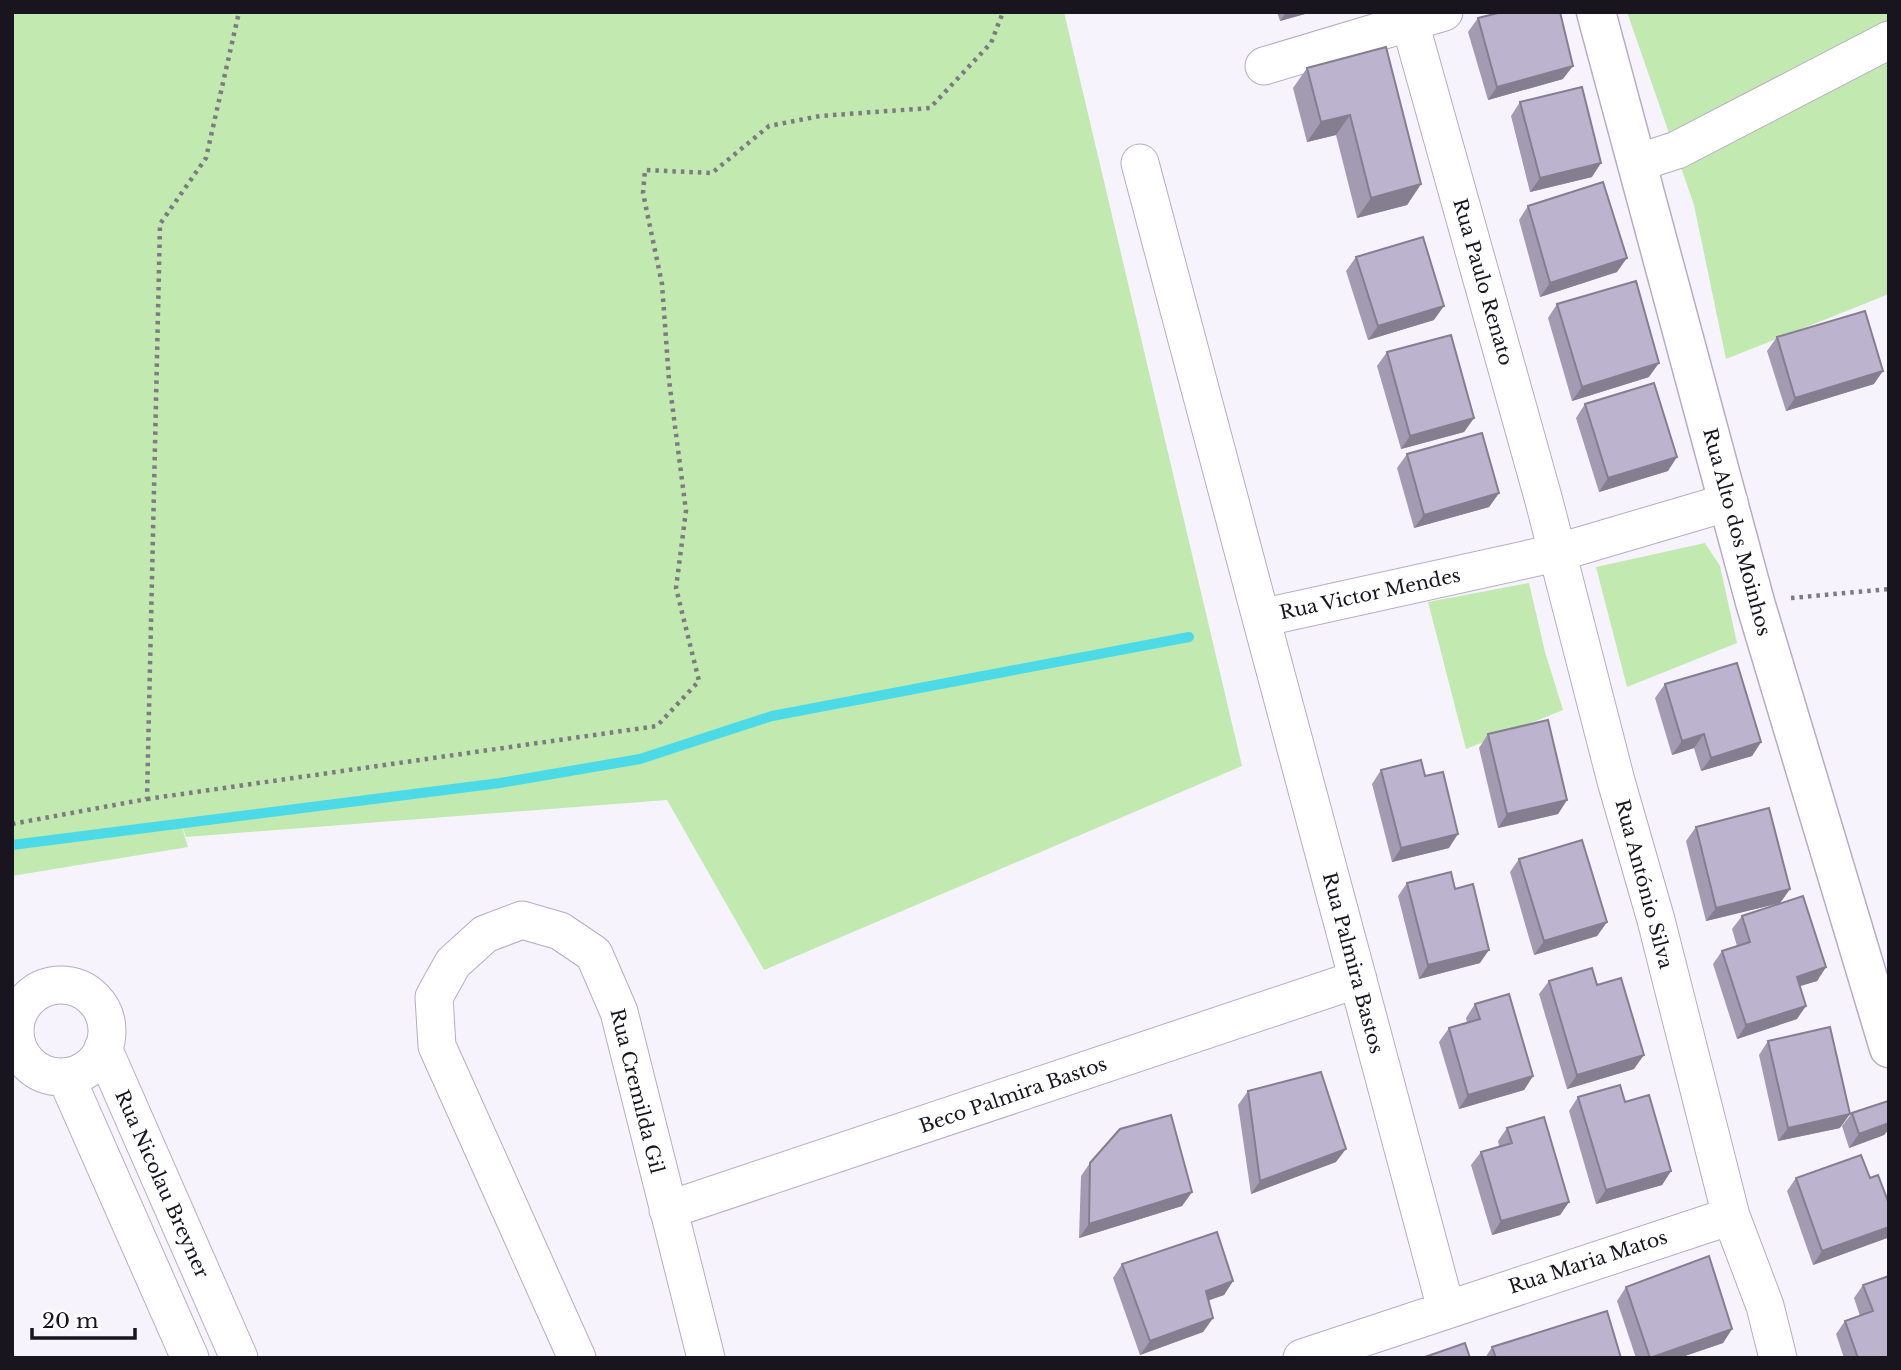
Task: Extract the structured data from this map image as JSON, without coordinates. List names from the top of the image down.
{
  "streets": {
    "street": [
      "Rua Paulo Renato",
      "Rua Alto dos Moinhos",
      "Rua Victor Mendes",
      "Rua António Silva",
      "Rua Palmira Bastos",
      "Rua Cremilda Gil",
      "Beco Palmira Bastos",
      "Rua Nicolau Breyner",
      "Rua Maria Matos"
    ]
  },
  "crossings": [
    ["Rua Paulo Renato", "Rua Victor Mendes"],
    ["Rua Paulo Renato", "Rua António Silva"],
    ["Rua Alto dos Moinhos", "Rua Victor Mendes"],
    ["Rua Victor Mendes", "Rua António Silva"],
    ["Rua Victor Mendes", "Rua Palmira Bastos"],
    ["Rua António Silva", "Rua Maria Matos"],
    ["Rua Palmira Bastos", "Beco Palmira Bastos"],
    ["Rua Palmira Bastos", "Rua Maria Matos"],
    ["Rua Cremilda Gil", "Beco Palmira Bastos"]
  ],
  "scale_bar": "20 m"
}
